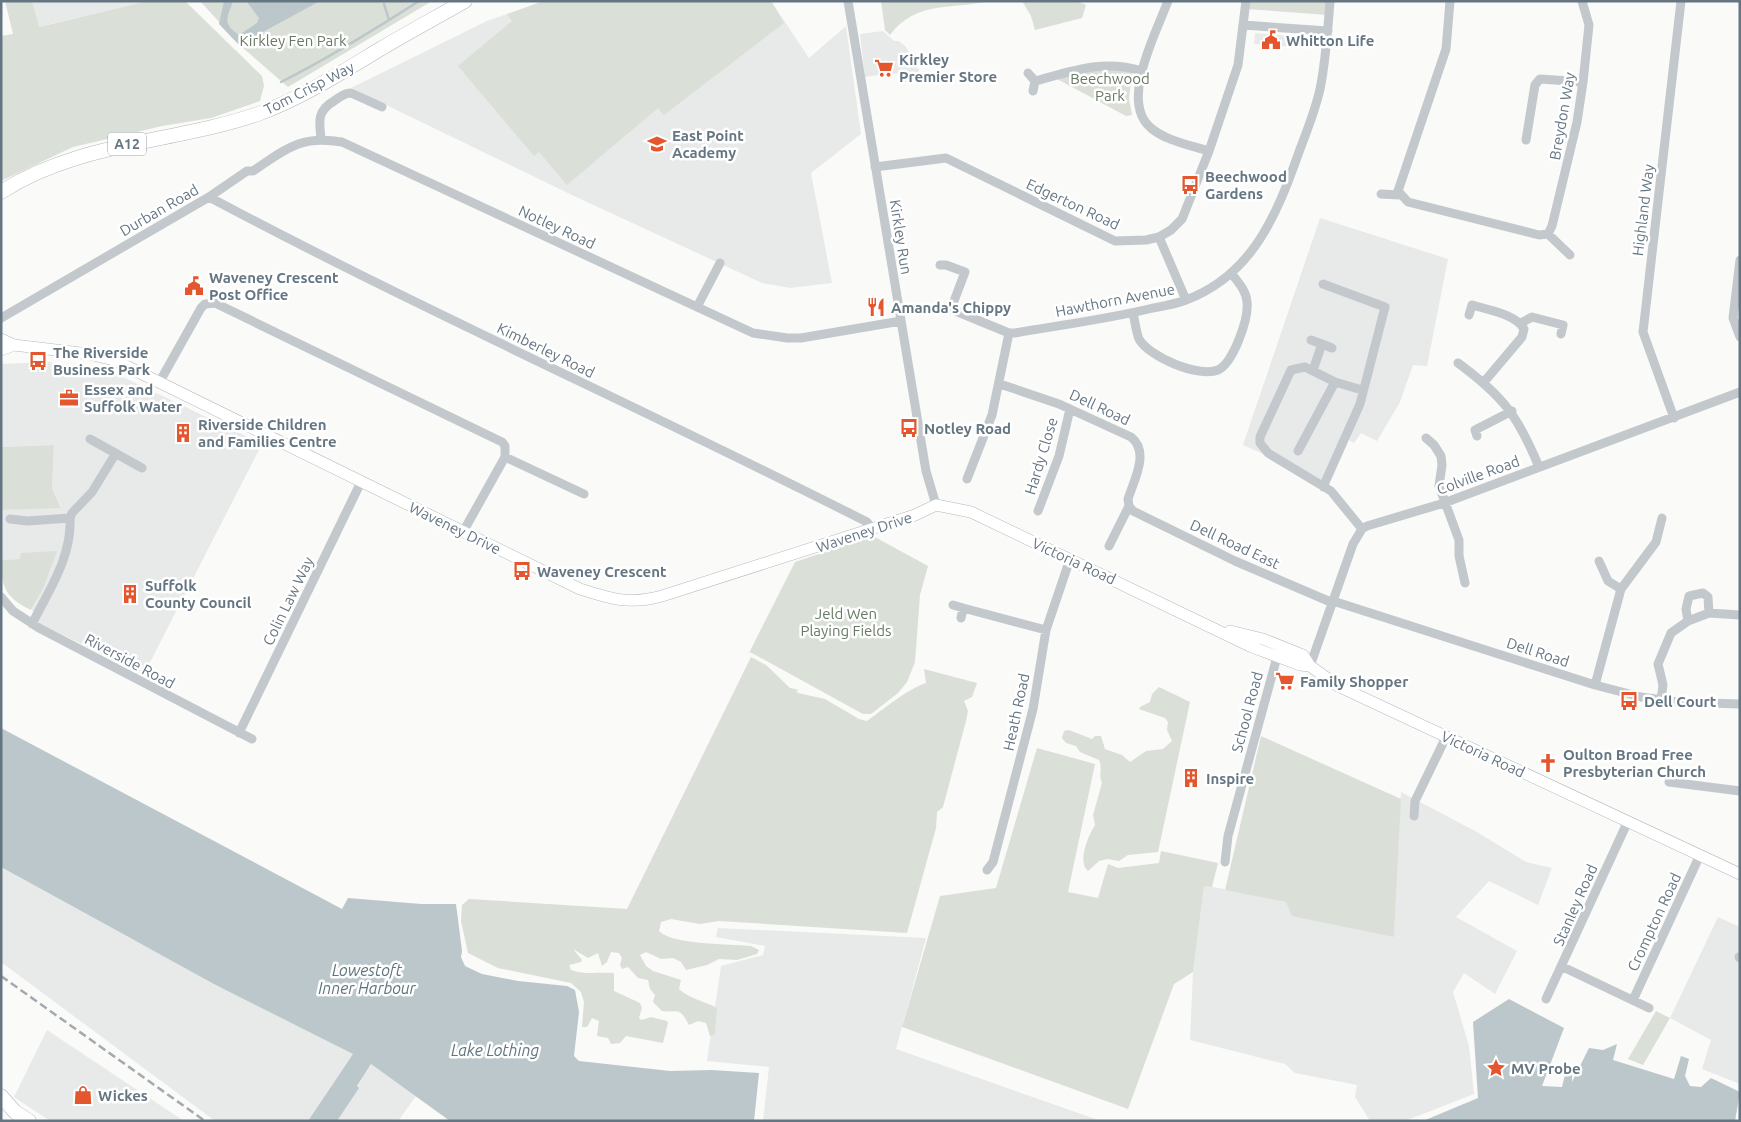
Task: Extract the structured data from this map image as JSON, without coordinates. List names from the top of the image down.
{
  "streets": {
    "highway": ["Tom Crisp Way", "A12"],
    "main road": ["Waveney Drive", "Victoria Road"],
    "street": [
      "Breydon Way",
      "Edgerton Road",
      "Durban Road",
      "Highland Way",
      "Notley Road",
      "Kirkley Run",
      "Hawthorn Avenue",
      "Kimberley Road",
      "Dell Road",
      "Hardy Close",
      "Colville Road",
      "Dell Road East",
      "Colin Law Way",
      "Riverside Road",
      "Heath Road",
      "School Road",
      "Stanley Road",
      "Crompton Road"
    ]
  },
  "crossings": [
    ["Edgerton Road", "Kirkley Run"],
    ["Durban Road", "Notley Road"],
    ["Durban Road", "Kimberley Road"],
    ["Highland Way", "Colville Road"],
    ["Notley Road", "Kirkley Run"],
    ["Kirkley Run", "Waveney Drive"],
    ["Kirkley Run", "Victoria Road"],
    ["Kimberley Road", "Waveney Drive"],
    ["Dell Road", "Hardy Close"],
    ["Dell Road", "Dell Road East"],
    ["Waveney Drive", "Victoria Road"],
    ["Waveney Drive", "Colin Law Way"],
    ["Victoria Road", "Heath Road"],
    ["Victoria Road", "School Road"],
    ["Victoria Road", "Stanley Road"],
    ["Victoria Road", "Crompton Road"],
    ["Colin Law Way", "Riverside Road"]
  ],
  "water": ["Lowestoft Inner Harbour", "Lake Lothing"],
  "parks": ["Kirkley Fen Park", "Beechwood Park", "Jeld Wen Playing Fields"],
  "places": {
    "public building": ["Whitton Life", "Waveney Crescent Post Office"],
    "supermarket": ["Kirkley Premier Store", "Family Shopper"],
    "school or university": ["East Point Academy"],
    "bus stop": [
      "Beechwood Gardens",
      "The Riverside Business Park",
      "Notley Road",
      "Waveney Crescent",
      "Dell Court"
    ],
    "restaurant": ["Amanda's Chippy"],
    "office": ["Essex and Suffolk Water"],
    "building": ["Riverside Children and Families Centre", "Suffolk County Council", "Inspire"],
    "church": ["Oulton Broad Free Presbyterian Church"],
    "place": ["MV Probe"],
    "shop": ["Wickes"]
  }
}
